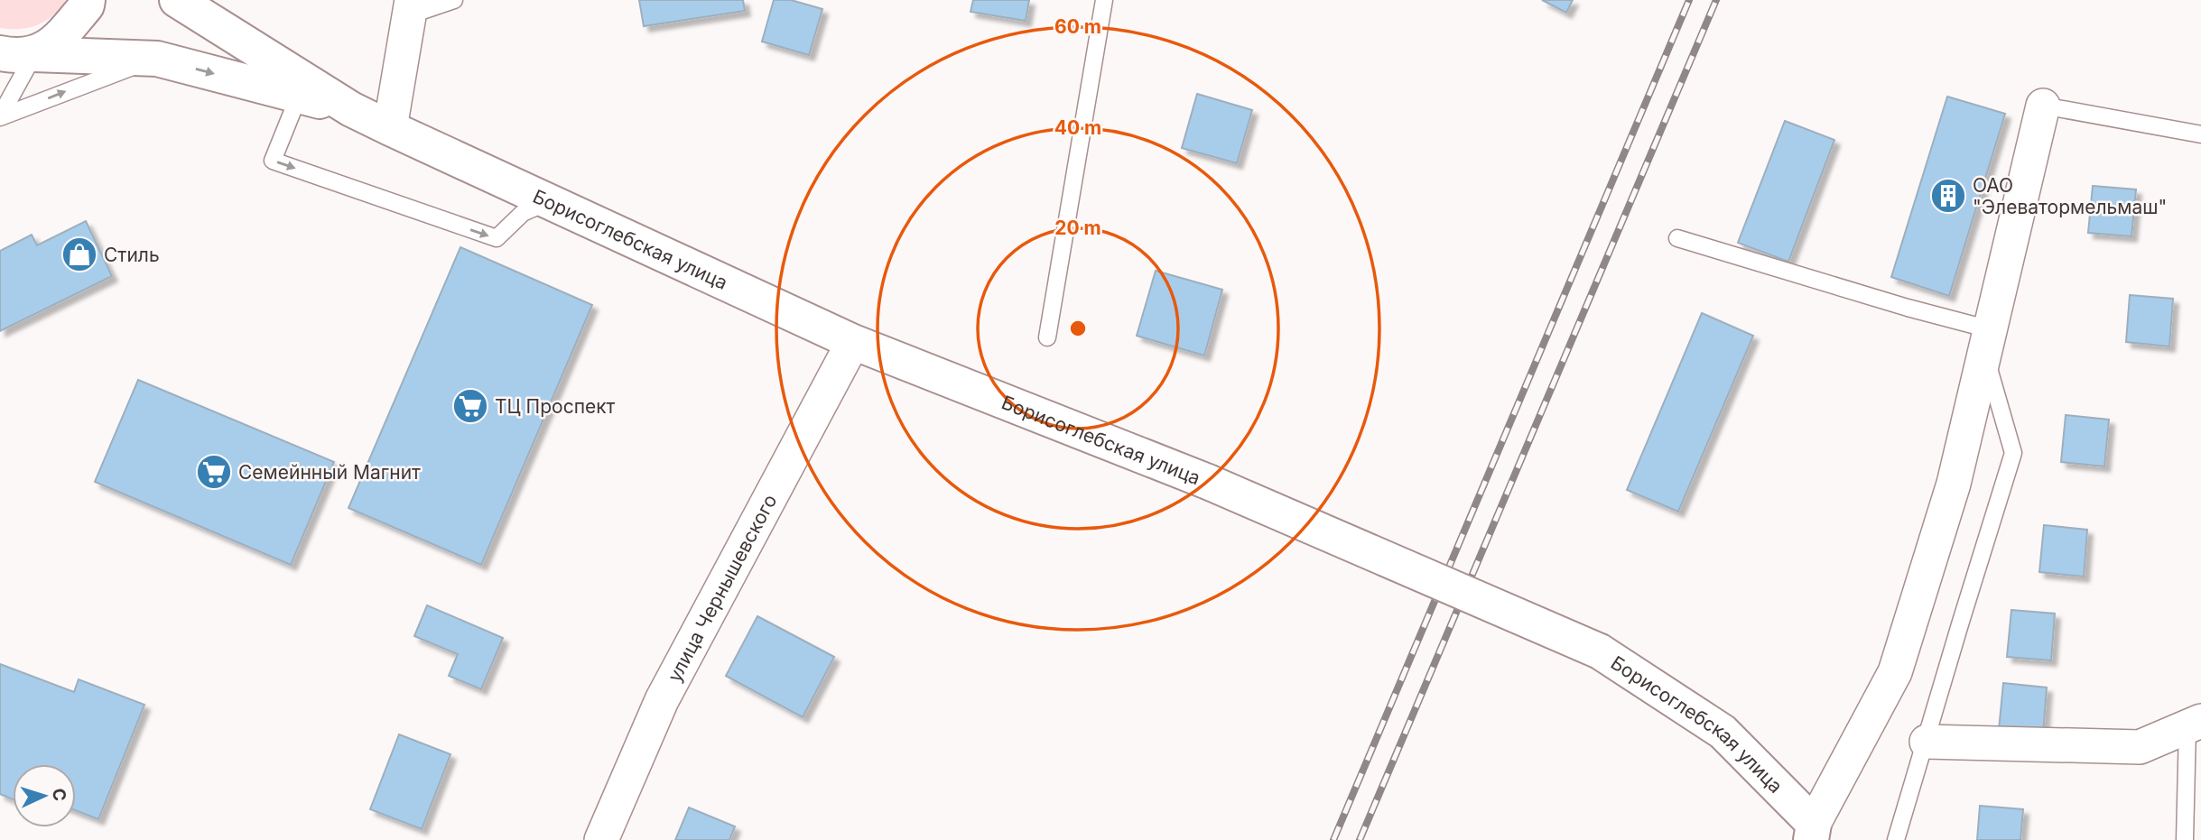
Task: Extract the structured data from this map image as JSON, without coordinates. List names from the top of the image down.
{
  "streets": {
    "street": ["Борисоглебская улица", "улица Чернышевского"]
  },
  "crossings": [
    ["Борисоглебская улица", "улица Чернышевского"]
  ],
  "places": {
    "building": ["ОАО \"Элеватормельмаш\""],
    "shop": ["Стиль"],
    "supermarket": ["ТЦ Проспект", "Семейнный Магнит"]
  },
  "north": "right",
  "rings": ["60 m", "40 m", "20 m"]
}
